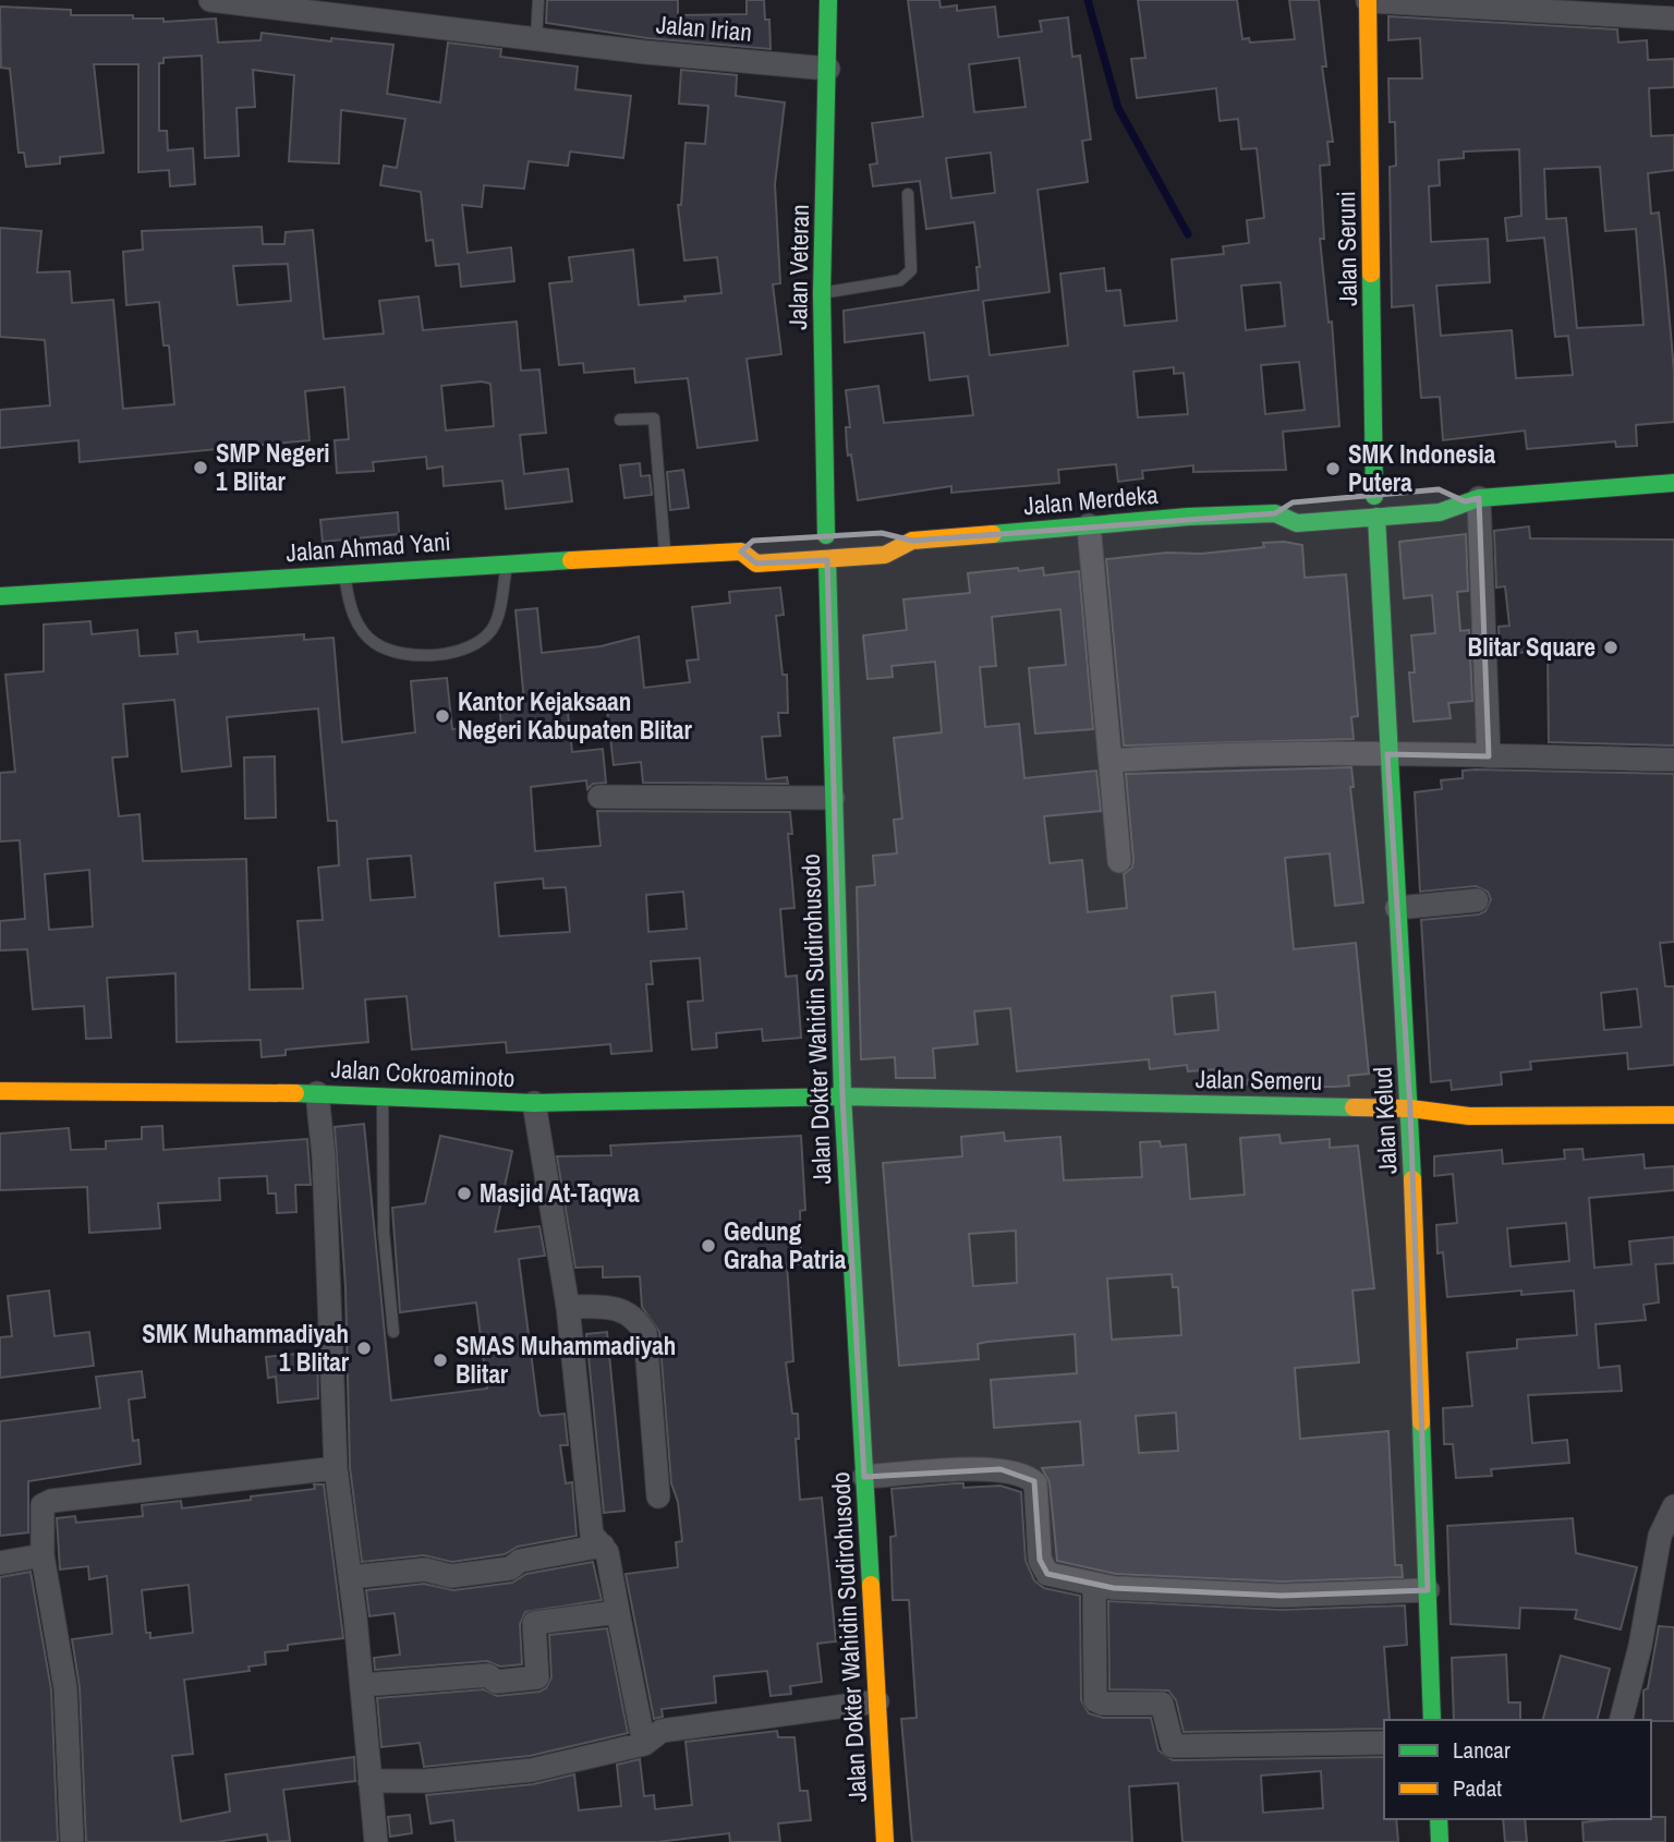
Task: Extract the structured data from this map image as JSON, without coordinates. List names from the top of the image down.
{
  "streets": {
    "main road": [
      "Jalan Seruni",
      "Jalan Veteran",
      "Jalan Merdeka",
      "Jalan Ahmad Yani",
      "Jalan Dokter Wahidin Sudirohusodo",
      "Jalan Cokroaminoto",
      "Jalan Semeru",
      "Jalan Kelud"
    ],
    "street": ["Jalan Irian"]
  },
  "crossings": [
    ["Jalan Irian", "Jalan Veteran"],
    ["Jalan Merdeka", "Jalan Ahmad Yani"],
    ["Jalan Merdeka", "Jalan Dokter Wahidin Sudirohusodo"],
    ["Jalan Merdeka", "Jalan Kelud"],
    ["Jalan Ahmad Yani", "Jalan Dokter Wahidin Sudirohusodo"],
    ["Jalan Dokter Wahidin Sudirohusodo", "Jalan Cokroaminoto"],
    ["Jalan Dokter Wahidin Sudirohusodo", "Jalan Semeru"],
    ["Jalan Cokroaminoto", "Jalan Semeru"],
    ["Jalan Semeru", "Jalan Kelud"]
  ],
  "places": [
    "SMP Negeri 1 Blitar",
    "SMK Indonesia Putera",
    "Blitar Square",
    "Kantor Kejaksaan Negeri Kabupaten Blitar",
    "Masjid At-Taqwa",
    "Gedung Graha Patria",
    "SMK Muhammadiyah 1 Blitar",
    "SMAS Muhammadiyah Blitar"
  ],
  "legend": ["Lancar", "Padat"]
}
